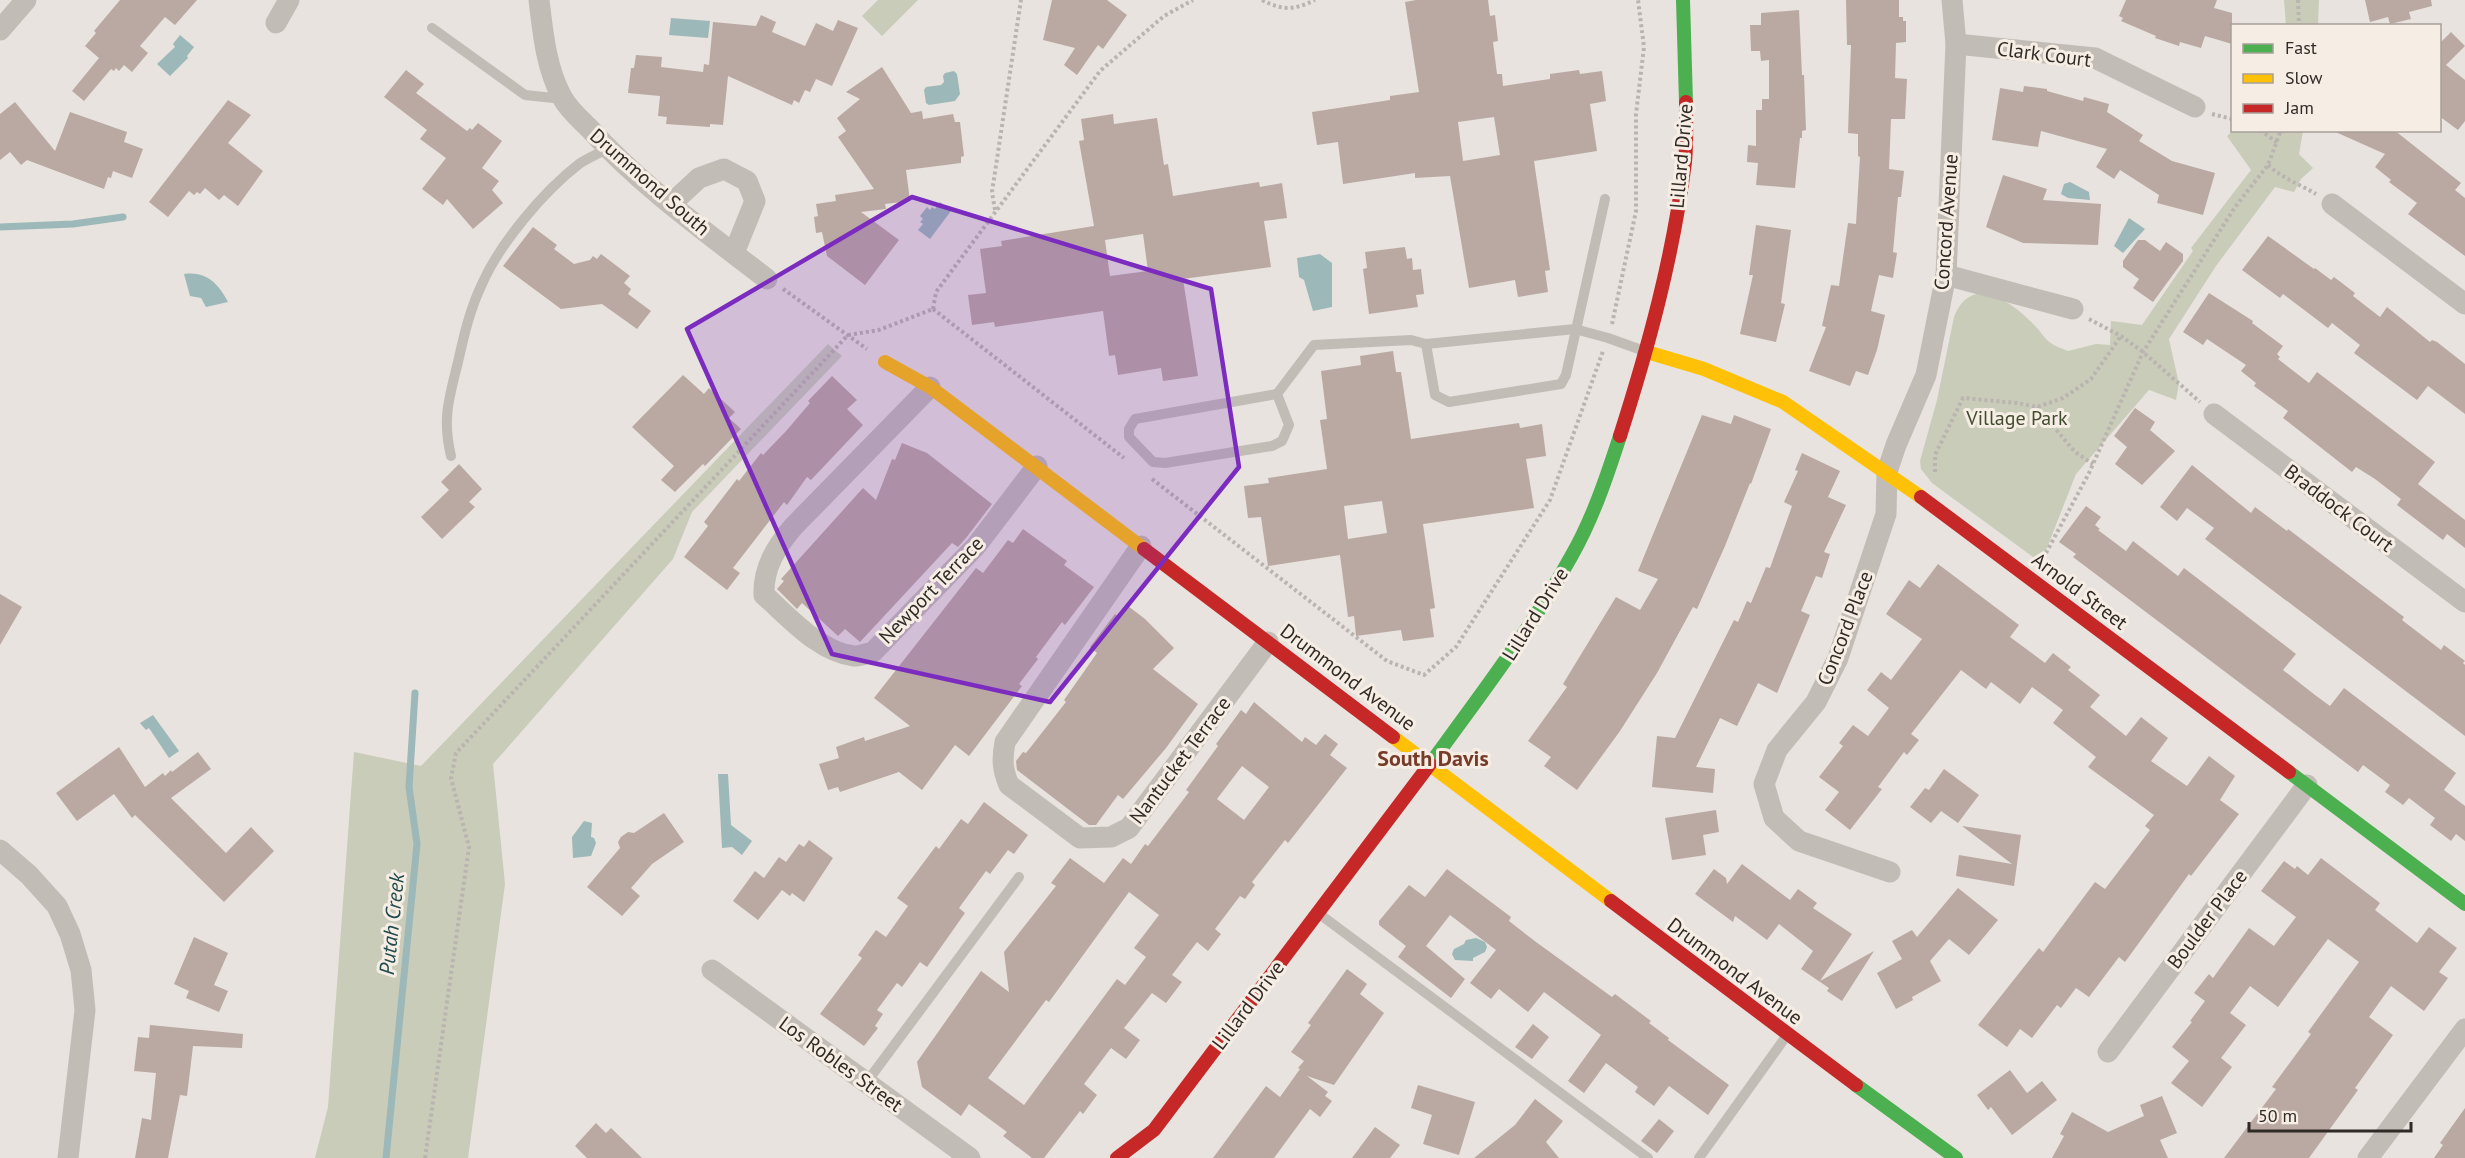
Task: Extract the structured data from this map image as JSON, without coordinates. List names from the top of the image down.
{
  "streets": {
    "street": [
      "Clark Court",
      "Lillard Drive",
      "Drummond South",
      "Concord Avenue",
      "Braddock Court",
      "Newport Terrace",
      "Arnold Street",
      "Concord Place",
      "Drummond Avenue",
      "Nantucket Terrace",
      "Boulder Place",
      "Los Robles Street"
    ]
  },
  "crossings": [
    ["Clark Court", "Concord Avenue"],
    ["Lillard Drive", "Arnold Street"],
    ["Lillard Drive", "Drummond Avenue"],
    ["Concord Avenue", "Arnold Street"],
    ["Concord Avenue", "Concord Place"],
    ["Newport Terrace", "Drummond Avenue"],
    ["Arnold Street", "Concord Place"],
    ["Arnold Street", "Boulder Place"],
    ["Drummond Avenue", "Nantucket Terrace"]
  ],
  "districts": ["South Davis"],
  "water": ["Putah Creek"],
  "parks": ["Village Park"],
  "legend": ["Fast", "Slow", "Jam"],
  "scale_bar": "50 m"
}
